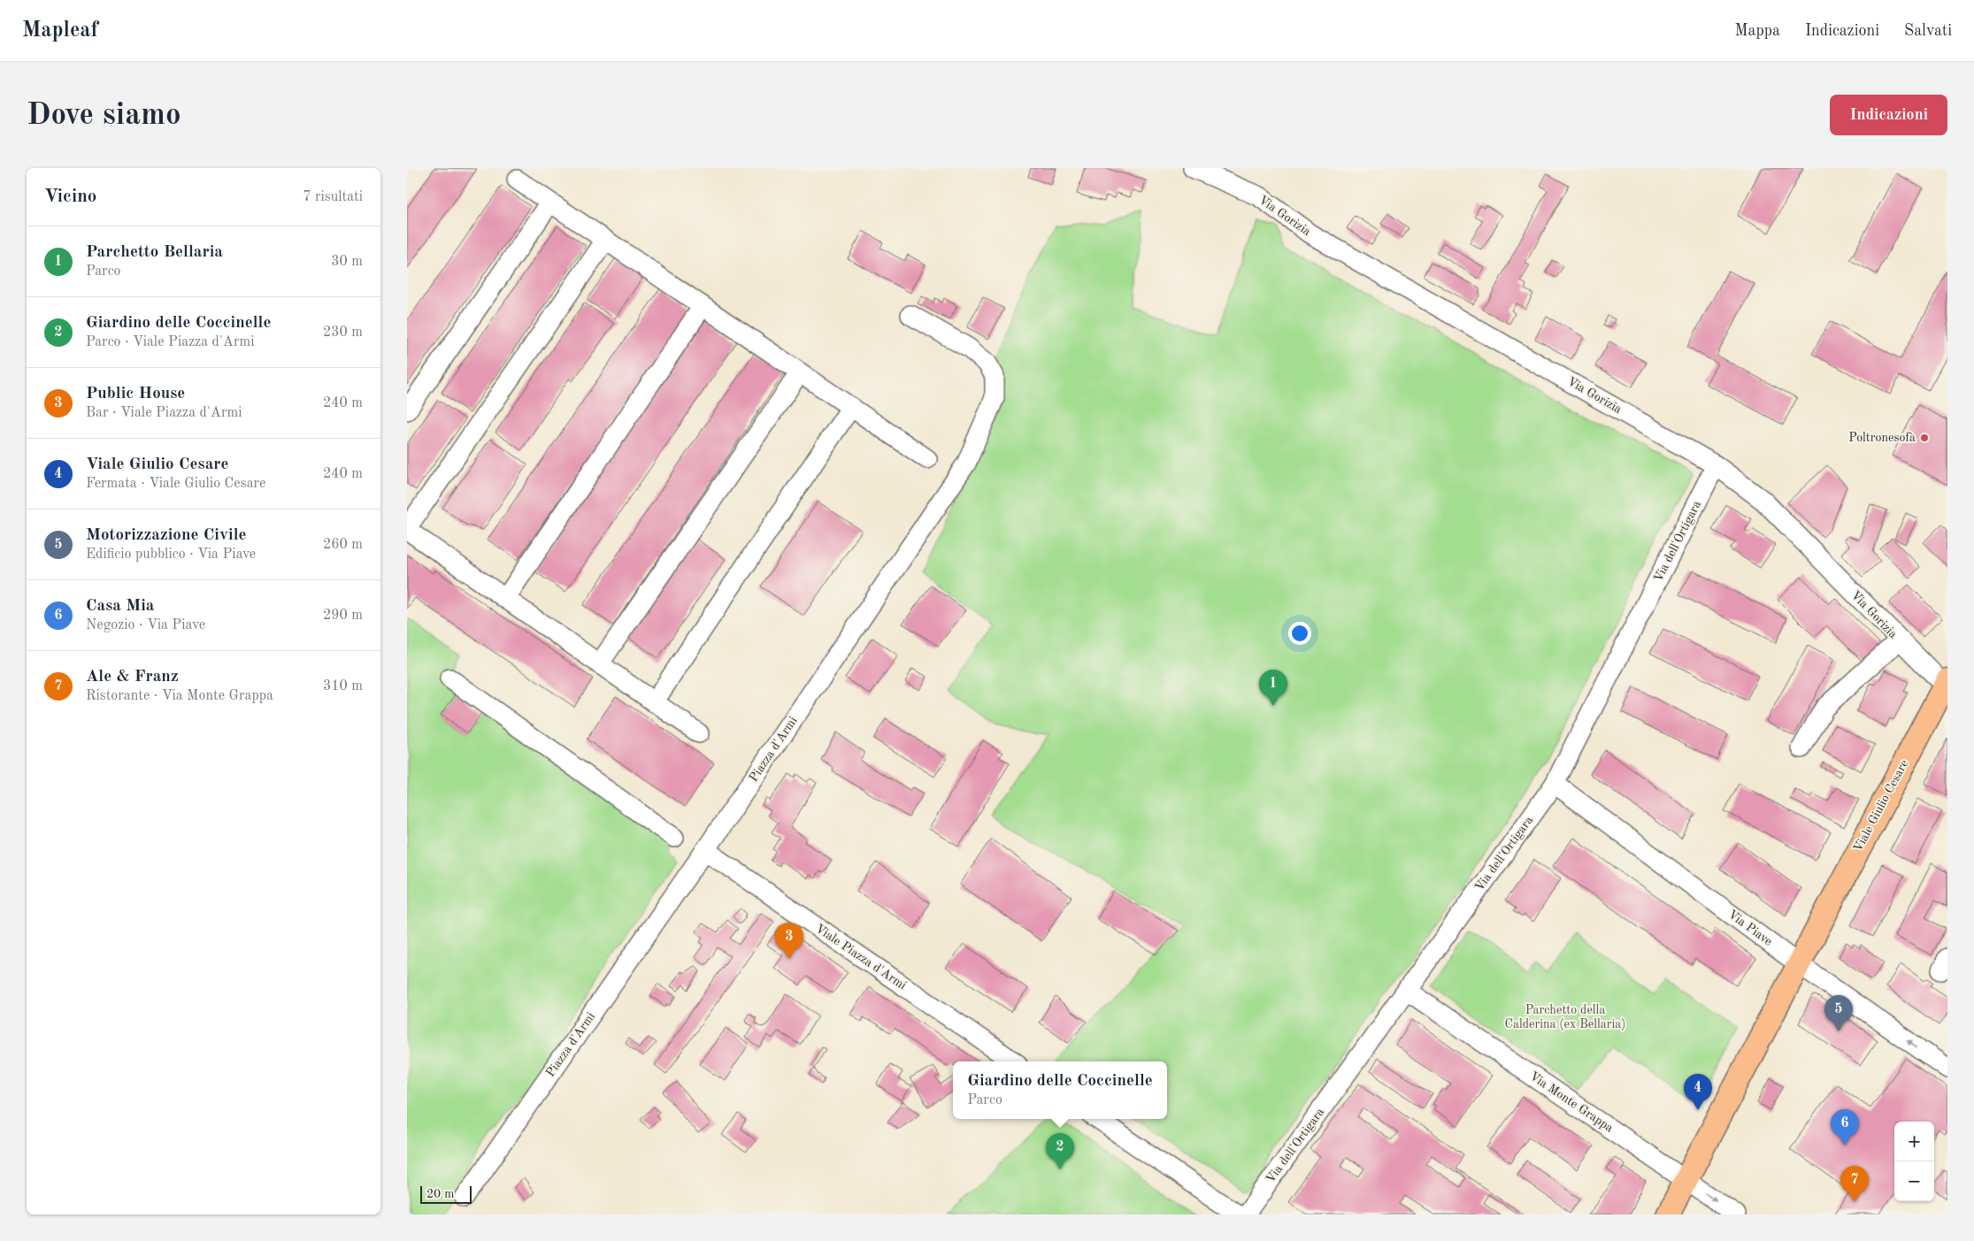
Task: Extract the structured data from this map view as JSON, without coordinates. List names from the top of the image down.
{
  "streets": {
    "main road": ["Viale Giulio Cesare"],
    "street": [
      "Via Gorizia",
      "Via dell'Ortigara",
      "Piazza d'Armi",
      "Via Piave",
      "Viale Piazza d'Armi",
      "Via Monte Grappa"
    ]
  },
  "crossings": [
    ["Via Gorizia", "Via dell'Ortigara"],
    ["Via Gorizia", "Viale Giulio Cesare"],
    ["Via dell'Ortigara", "Via Piave"],
    ["Via dell'Ortigara", "Via Monte Grappa"],
    ["Piazza d'Armi", "Viale Piazza d'Armi"],
    ["Viale Giulio Cesare", "Via Piave"],
    ["Viale Giulio Cesare", "Via Monte Grappa"]
  ],
  "one_way": ["Via Piave"],
  "parks": ["Parchetto della Calderina (ex Bellaria)"],
  "places": ["Poltronesofà"],
  "scale_bar": "20 m",
  "page": {
    "header": "Mapleaf",
    "nav": ["Mappa", "Indicazioni", "Salvati"],
    "buttons": "Indicazioni",
    "title": "Dove siamo",
    "heading": ["Vicino", "7 risultati"],
    "list": [
      {
        "mark": "1",
        "name": "Parchetto Bellaria",
        "note": "Parco",
        "value": "30 m"
      },
      {
        "mark": "2",
        "name": "Giardino delle Coccinelle",
        "note": "Parco · Viale Piazza d'Armi",
        "value": "230 m"
      },
      {
        "mark": "3",
        "name": "Public House",
        "note": "Bar · Viale Piazza d'Armi",
        "value": "240 m"
      },
      {
        "mark": "4",
        "name": "Viale Giulio Cesare",
        "note": "Fermata · Viale Giulio Cesare",
        "value": "240 m"
      },
      {
        "mark": "5",
        "name": "Motorizzazione Civile",
        "note": "Edificio pubblico · Via Piave",
        "value": "260 m"
      },
      {
        "mark": "6",
        "name": "Casa Mia",
        "note": "Negozio · Via Piave",
        "value": "290 m"
      },
      {
        "mark": "7",
        "name": "Ale & Franz",
        "note": "Ristorante · Via Monte Grappa",
        "value": "310 m"
      }
    ],
    "pins": [
      "1",
      "3",
      "5",
      "4",
      "6",
      "2",
      "7"
    ],
    "popup": ["Giardino delle Coccinelle", "Parco"],
    "map_buttons": ["+", "−"],
    "scale": "20 m"
  }
}
